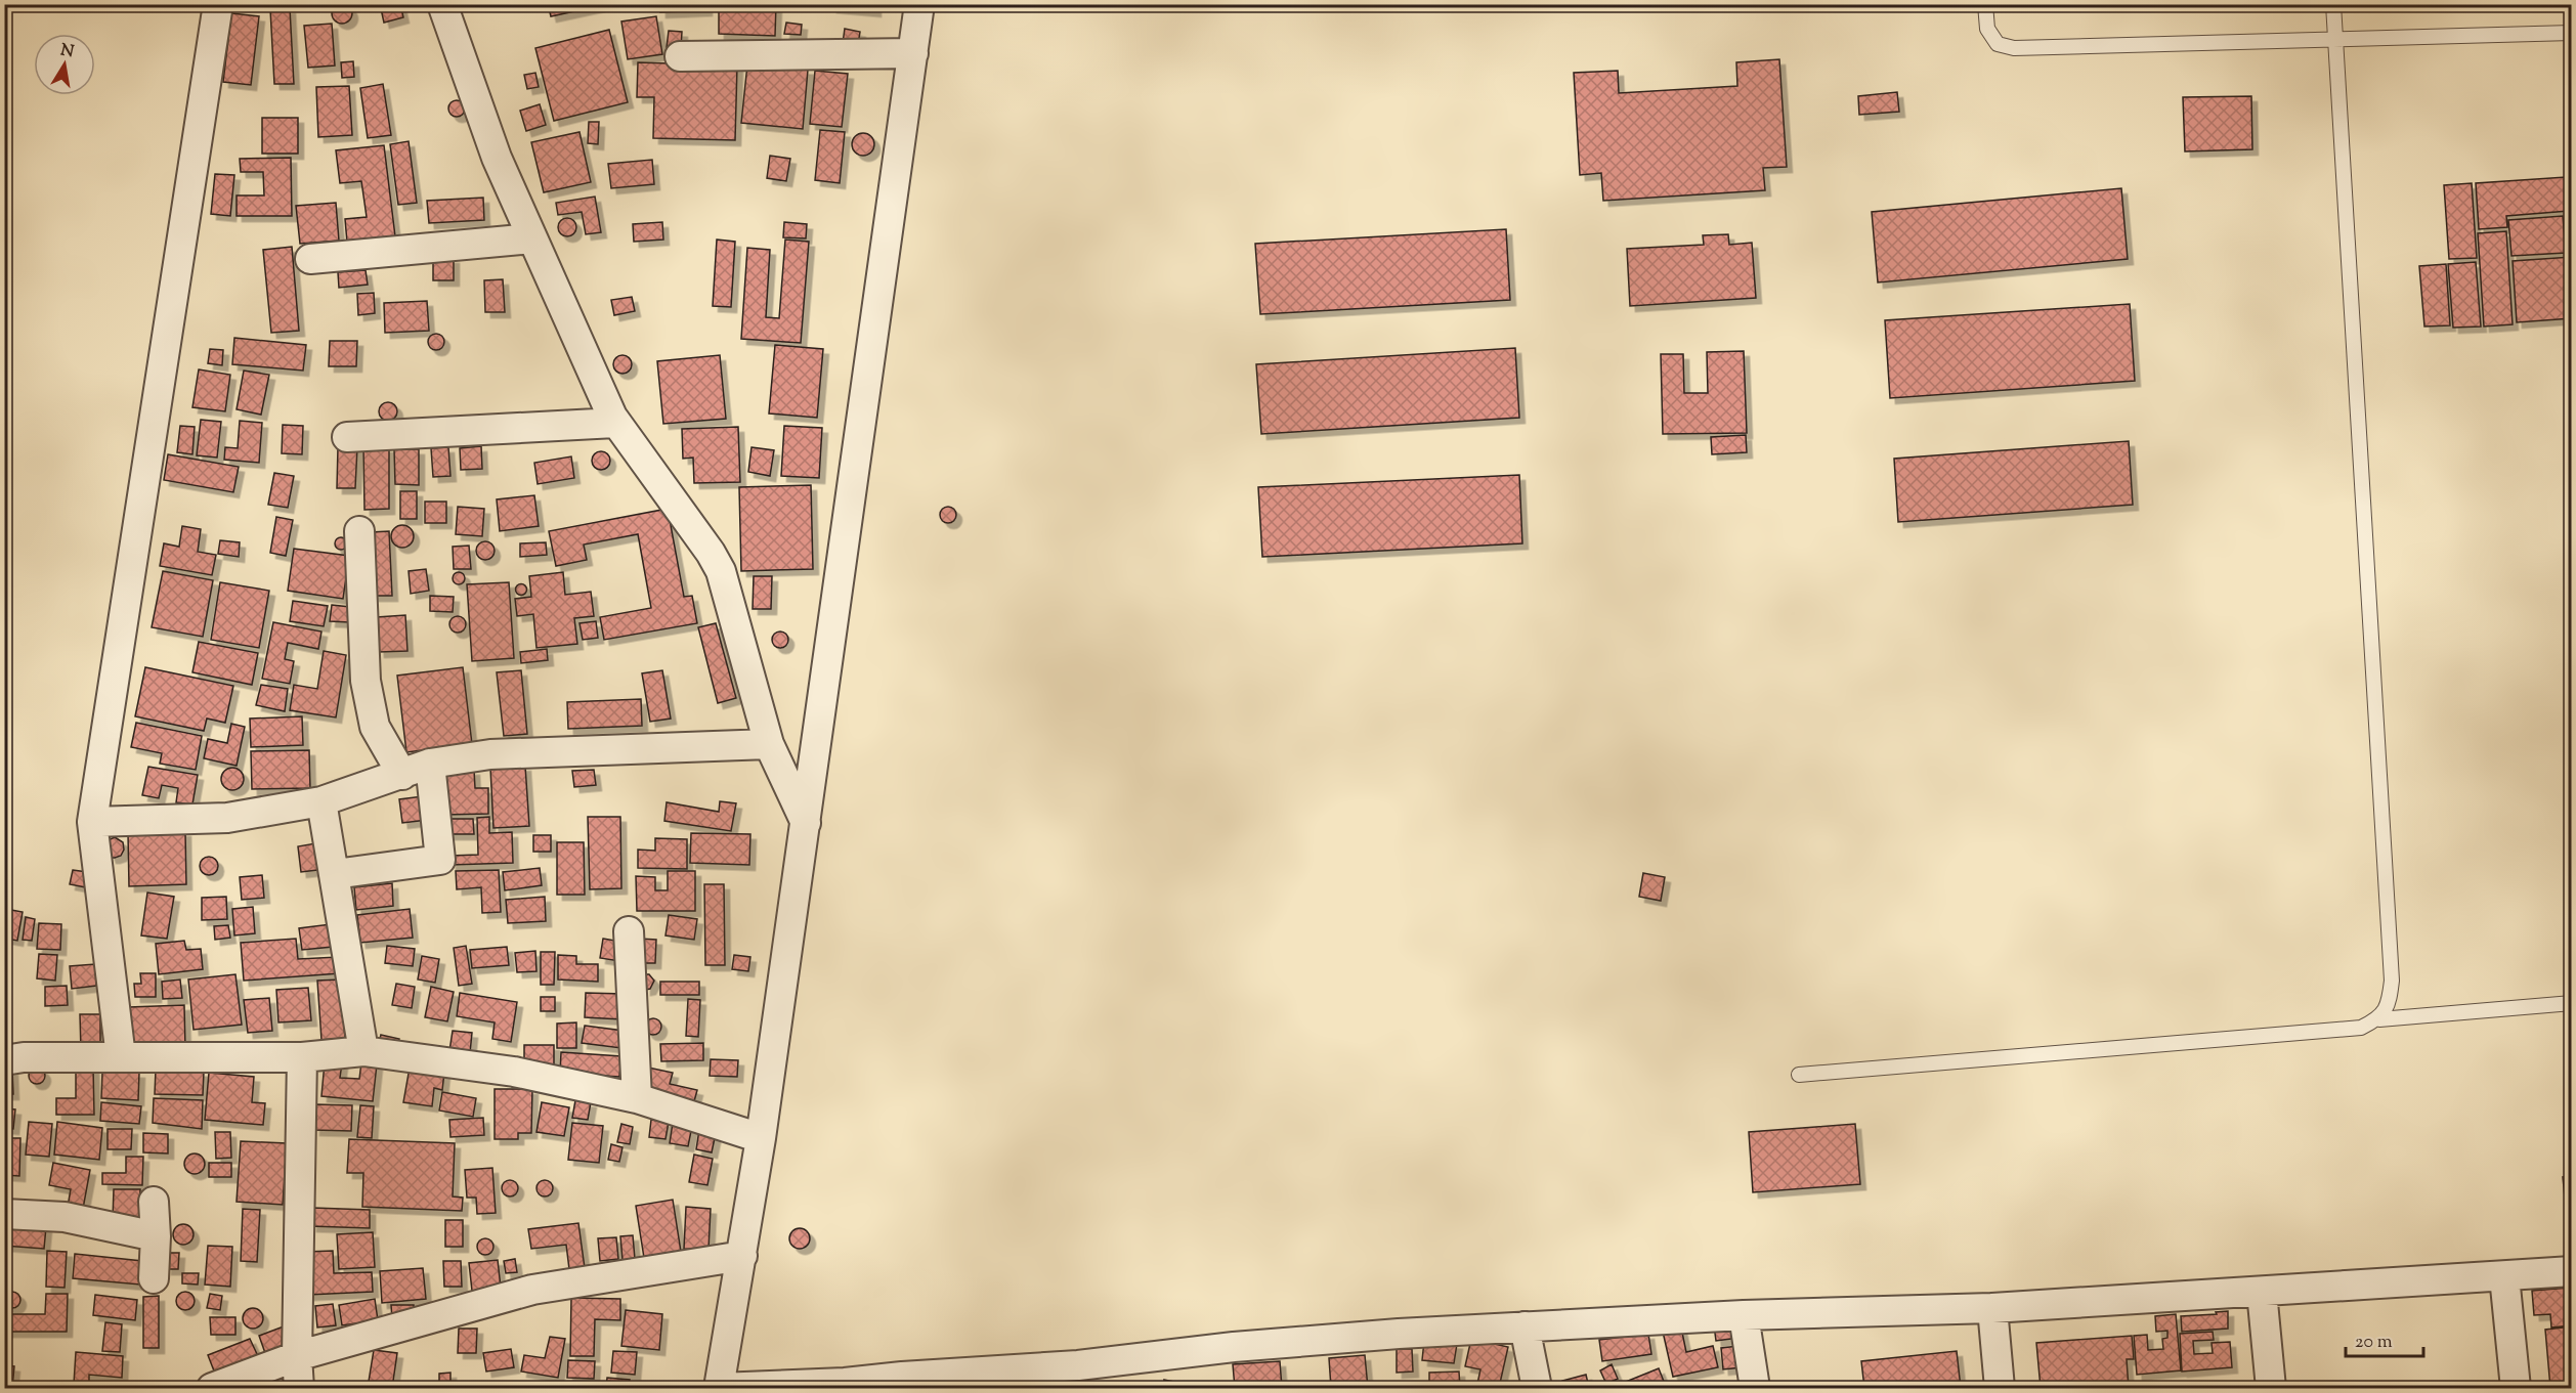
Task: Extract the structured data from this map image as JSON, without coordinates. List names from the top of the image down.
{
  "scale_bar": "20 m",
  "north": "top"
}
